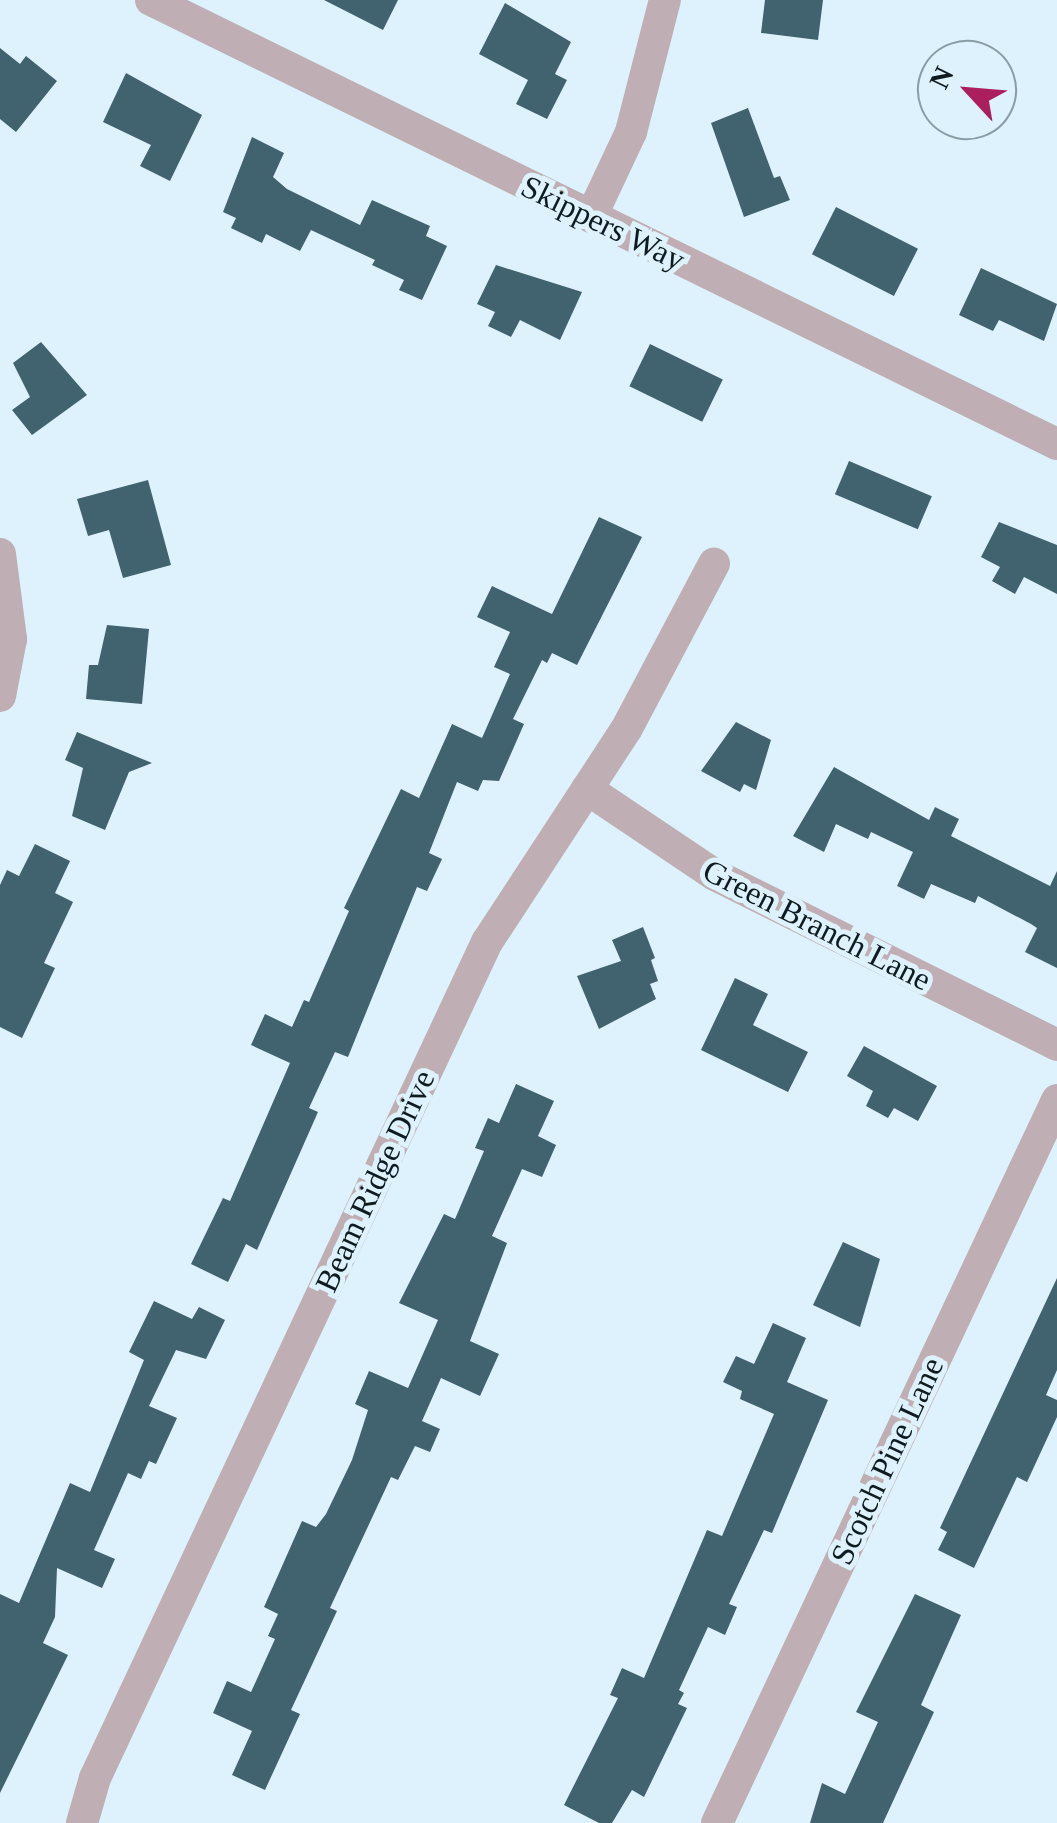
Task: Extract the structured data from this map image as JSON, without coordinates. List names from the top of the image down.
{
  "streets": {
    "street": [
      "Skippers Way",
      "Green Branch Lane",
      "Beam Ridge Drive",
      "Scotch Pine Lane"
    ]
  },
  "crossings": [
    ["Green Branch Lane", "Beam Ridge Drive"]
  ],
  "north": "top left"
}
